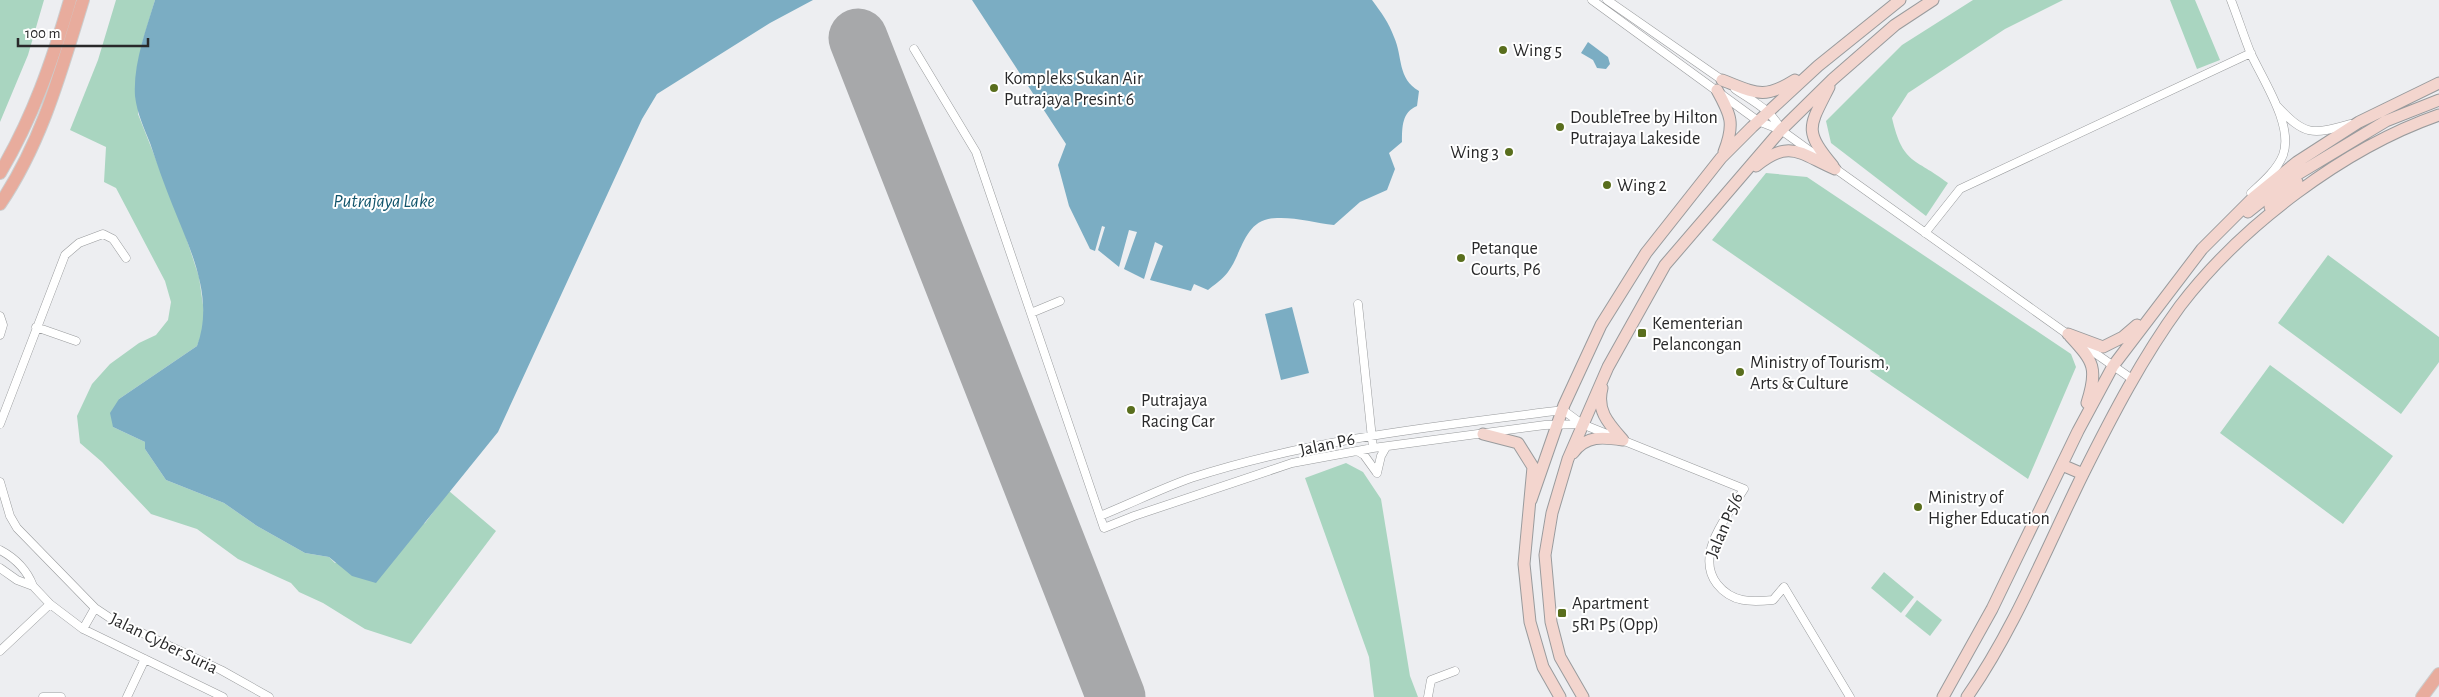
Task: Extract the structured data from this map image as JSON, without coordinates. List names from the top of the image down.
{
  "streets": {
    "street": ["Jalan P6", "Jalan P5/6", "Jalan Cyber Suria"]
  },
  "crossings": [
    ["Jalan P6", "Jalan P5/6"]
  ],
  "water": ["Putrajaya Lake"],
  "places": {
    "other": [
      "Wing 5",
      "Kompleks Sukan Air Putrajaya Presint 6",
      "DoubleTree by Hilton Putrajaya Lakeside",
      "Wing 3",
      "Wing 2",
      "Petanque Courts, P6",
      "Ministry of Tourism, Arts & Culture",
      "Putrajaya Racing Car",
      "Ministry of Higher Education"
    ],
    "transit": ["Kementerian Pelancongan", "Apartment 5R1 P5 (Opp)"]
  },
  "scale_bar": "100 m"
}
